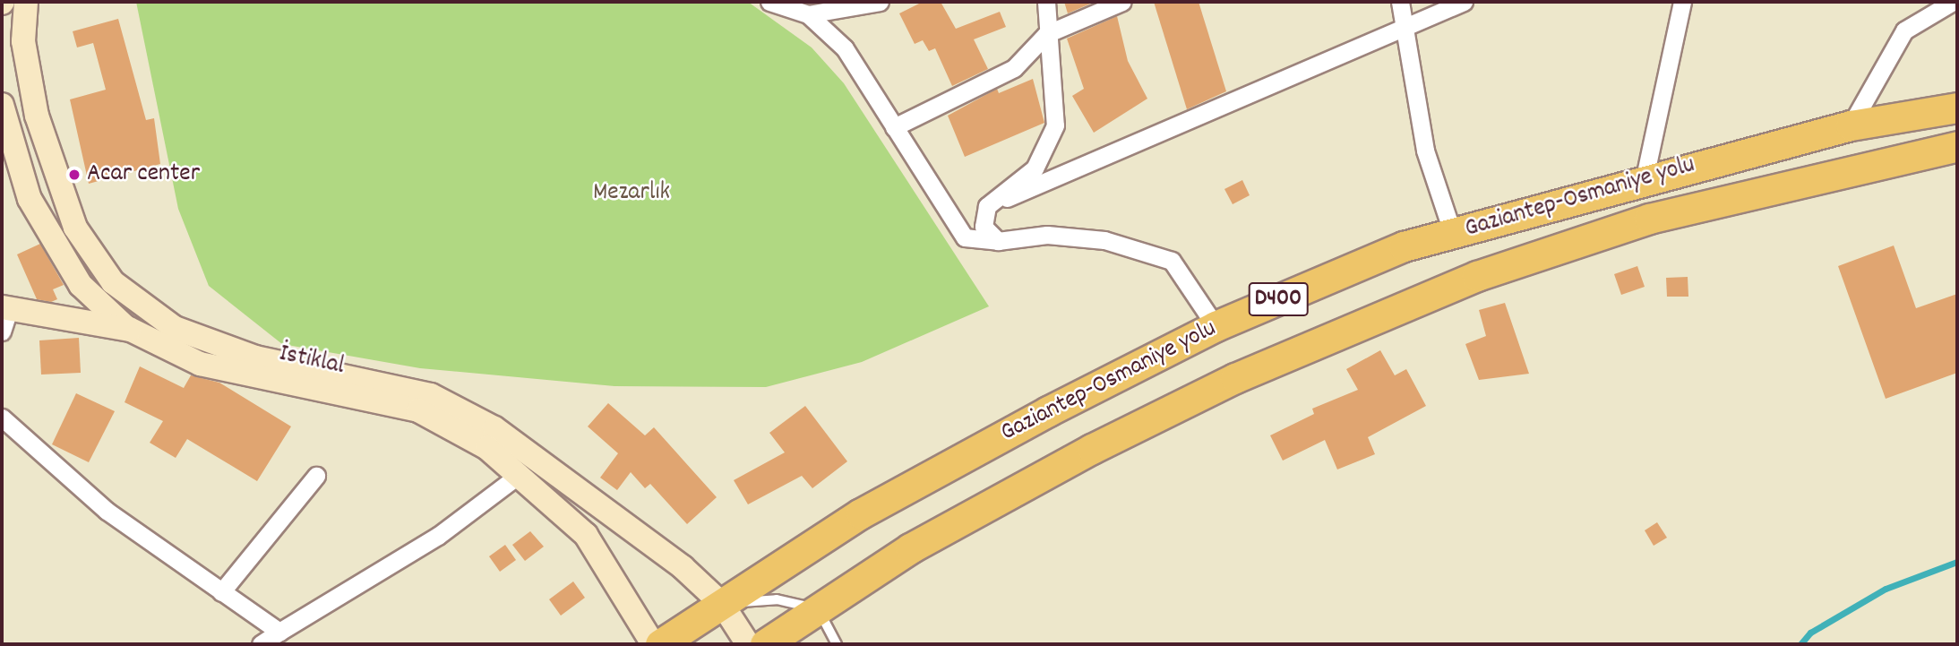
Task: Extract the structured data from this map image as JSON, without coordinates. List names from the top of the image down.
{
  "streets": {
    "highway": ["Gaziantep-Osmaniye yolu", "D400"],
    "street": ["İstiklal"]
  },
  "parks": ["Mezarlık"],
  "places": ["Acar center"]
}
